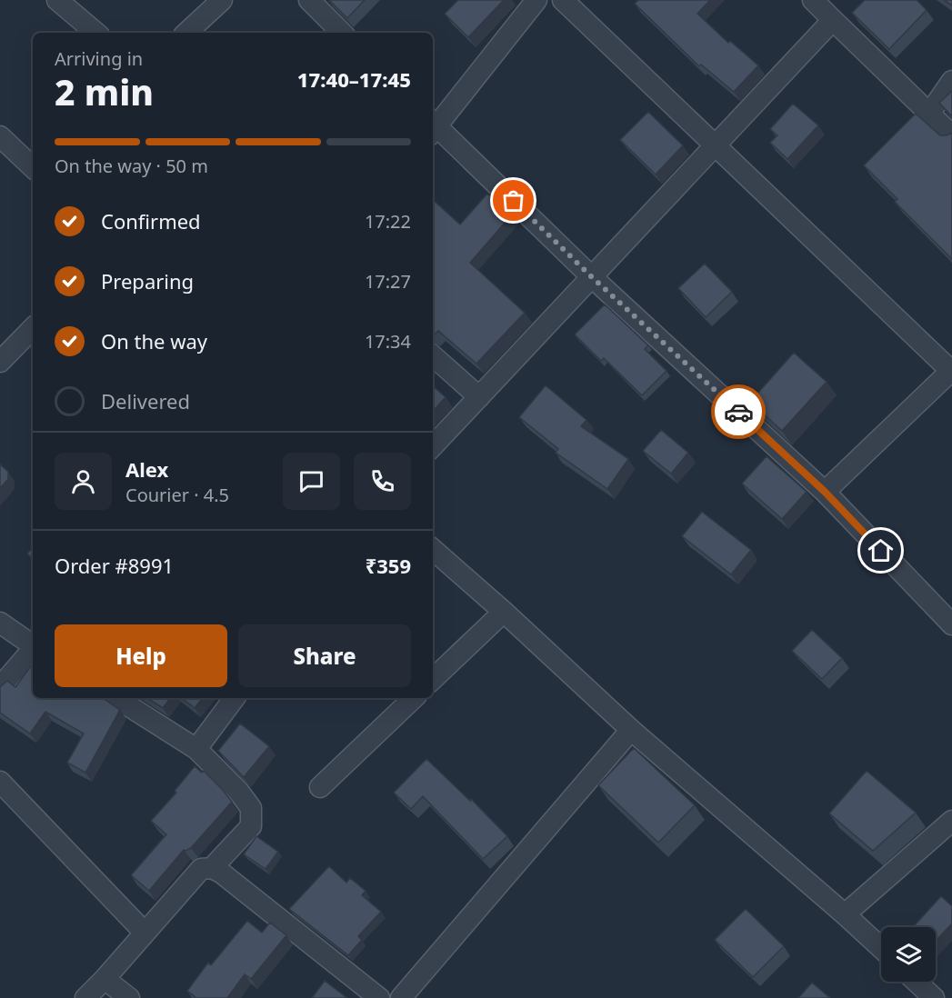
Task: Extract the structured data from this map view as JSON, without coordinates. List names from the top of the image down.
{
  "page": {
    "heading": ["2 min", "Arriving in", "17:40–17:45"],
    "panel": [
      "Alex",
      "Courier · 4.5",
      "Order #8991",
      "₹359"
    ],
    "bar": "On the way · 50 m",
    "list": [
      ["Confirmed", "17:22"],
      ["Preparing", "17:27"],
      ["On the way", "17:34"],
      "Delivered"
    ],
    "buttons": ["Help", "Share"]
  }
}
